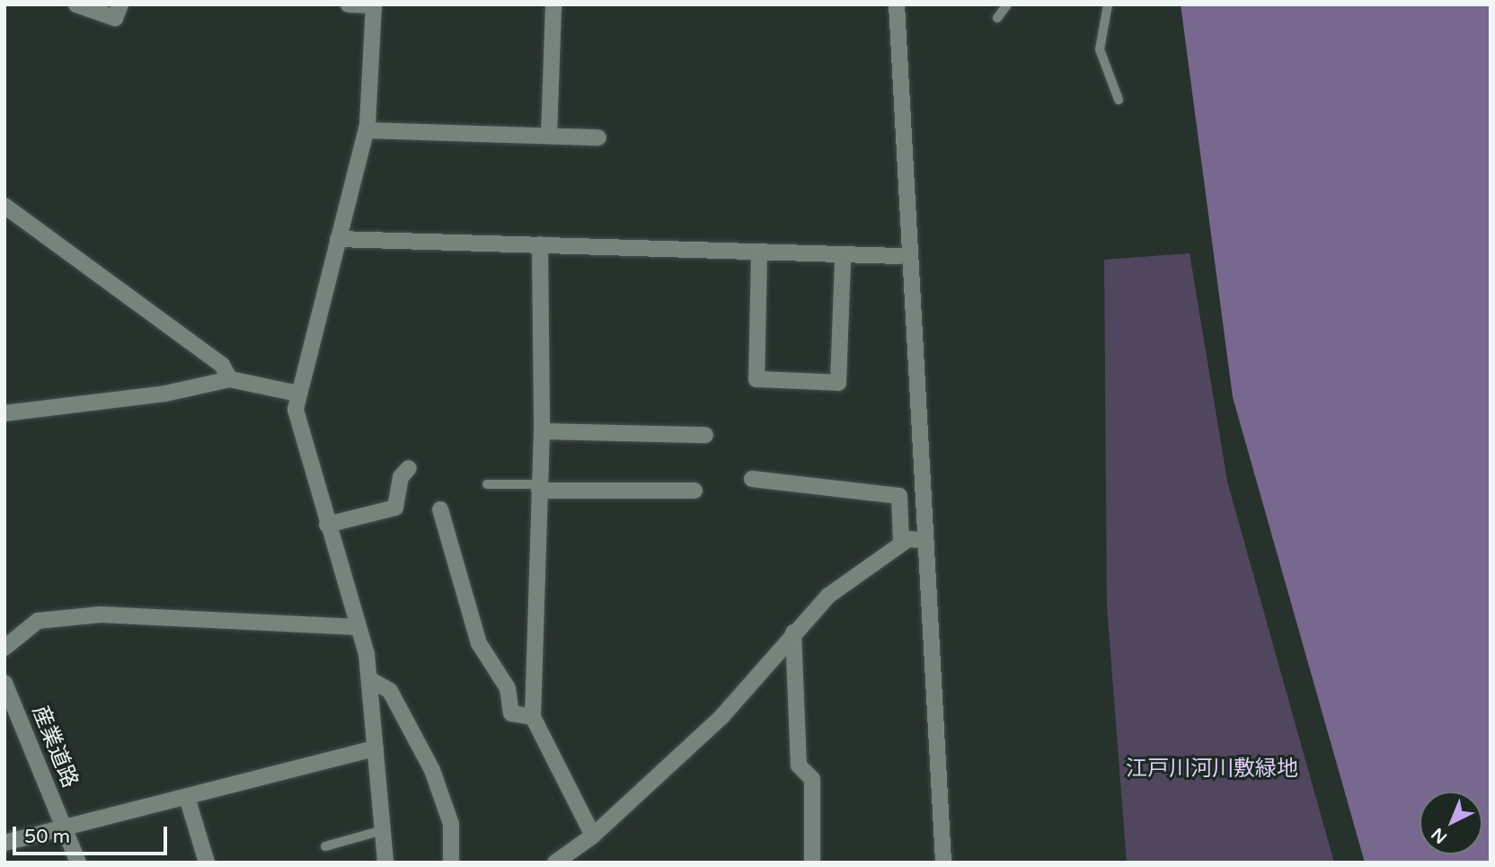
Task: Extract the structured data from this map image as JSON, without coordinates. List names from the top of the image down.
{
  "streets": {
    "street": ["産業道路"]
  },
  "parks": ["江戸川河川敷緑地"],
  "scale_bar": "50 m",
  "north": "bottom left"
}
